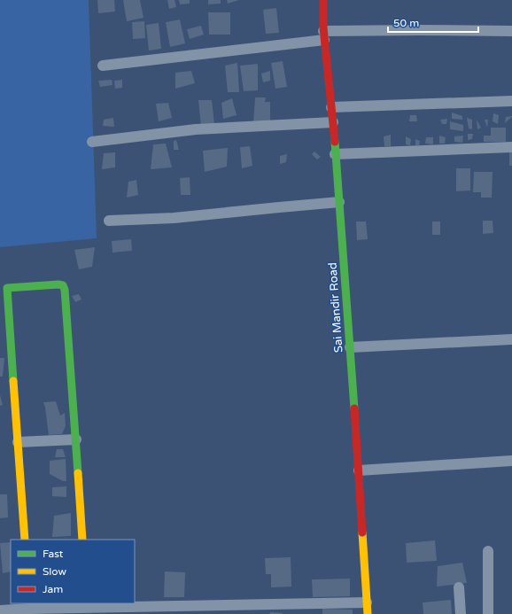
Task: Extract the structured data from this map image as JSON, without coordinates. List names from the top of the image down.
{
  "streets": {
    "street": ["Sai Mandir Road"]
  },
  "legend": ["Fast", "Slow", "Jam"],
  "scale_bar": "50 m"
}
